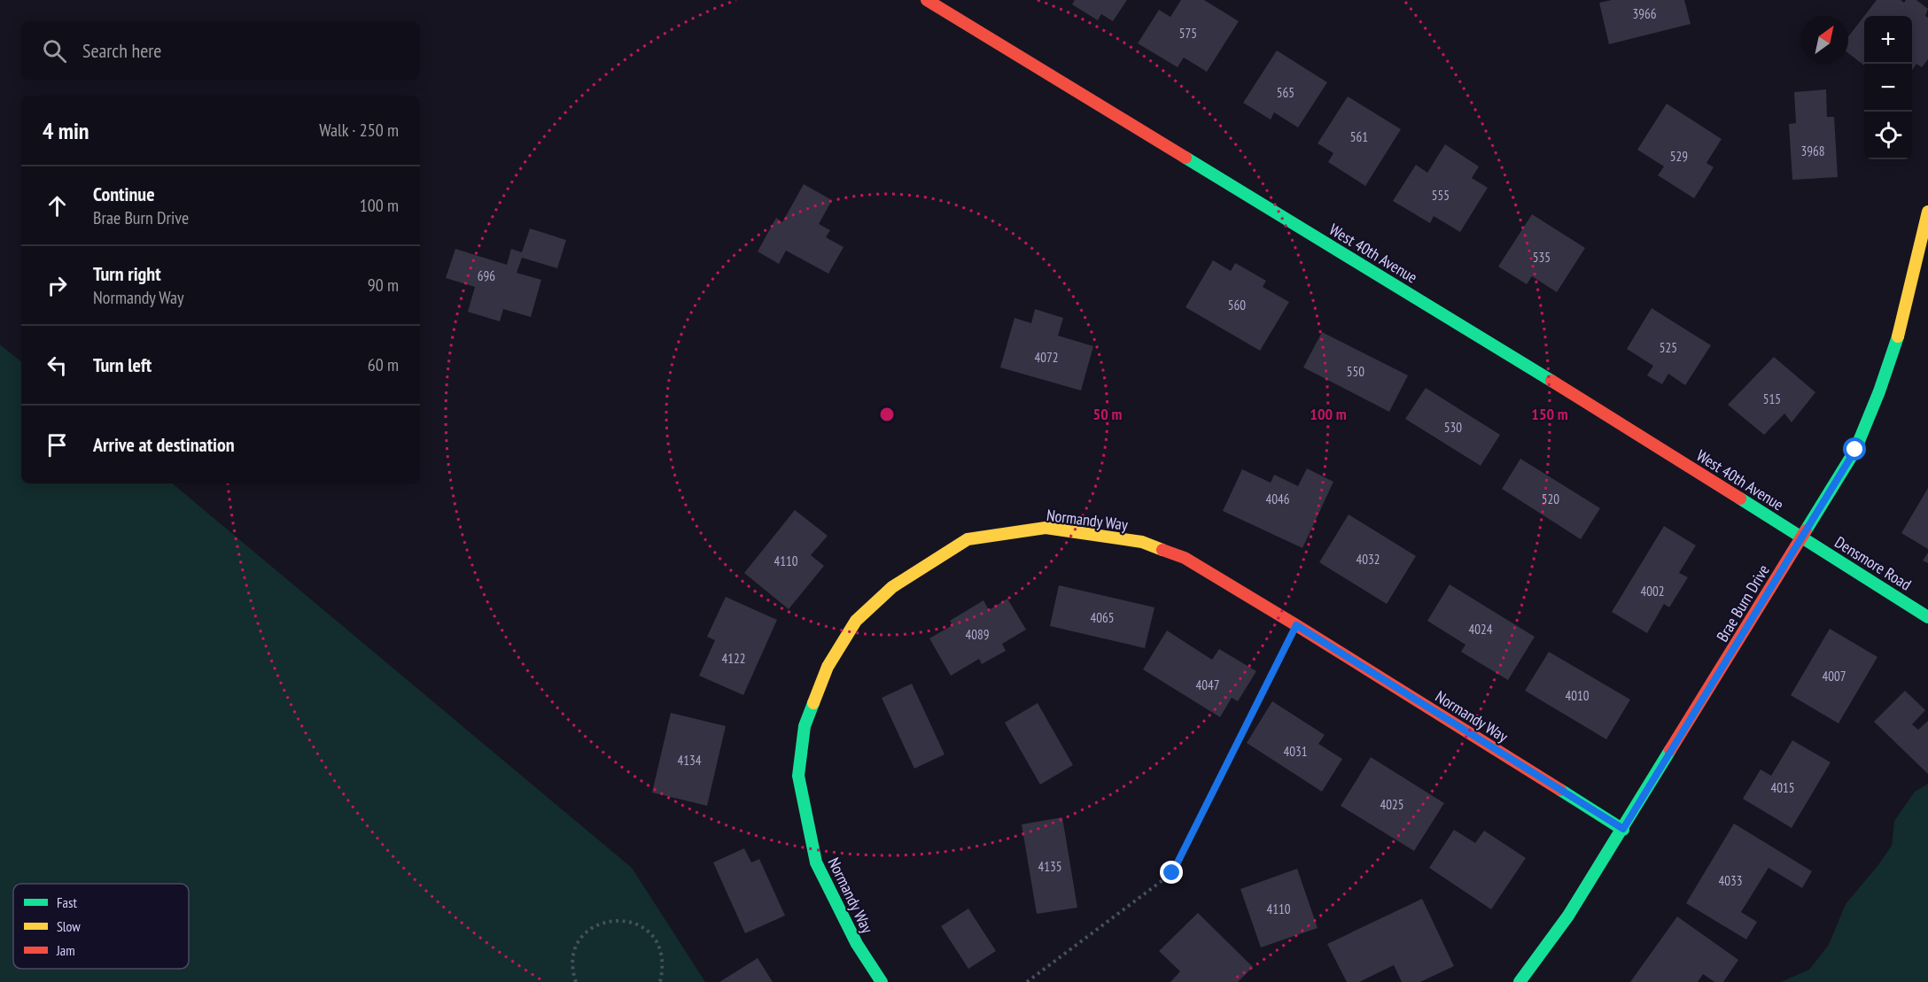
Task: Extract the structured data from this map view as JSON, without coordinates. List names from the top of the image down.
{
  "streets": {
    "street": [
      "West 40th Avenue",
      "Normandy Way",
      "Densmore Road",
      "Brae Burn Drive"
    ]
  },
  "crossings": [
    ["West 40th Avenue", "Densmore Road"],
    ["West 40th Avenue", "Brae Burn Drive"],
    ["Normandy Way", "Brae Burn Drive"],
    ["Densmore Road", "Brae Burn Drive"]
  ],
  "house_numbers": [
    "3966",
    "575",
    "565",
    "561",
    "3968",
    "529",
    "555",
    "535",
    "696",
    "560",
    "525",
    "4072",
    "550",
    "515",
    "530",
    "4046",
    "520",
    "4032",
    "4110",
    "4002",
    "4065",
    "4024",
    "4089",
    "4122",
    "4007",
    "4047",
    "4010",
    "4031",
    "4134",
    "4015",
    "4025",
    "4135",
    "4033",
    "4110"
  ],
  "legend": ["Fast", "Slow", "Jam"],
  "north": "top right",
  "page": {
    "map_buttons": ["+", "−"],
    "search": "Search here",
    "heading": ["4 min", "Walk · 250 m"],
    "list": [
      ["Continue", "Brae Burn Drive", "100 m"],
      ["Turn right", "Normandy Way", "90 m"],
      ["Turn left", "60 m"],
      "Arrive at destination"
    ]
  },
  "rings": ["50 m", "100 m", "150 m"]
}
